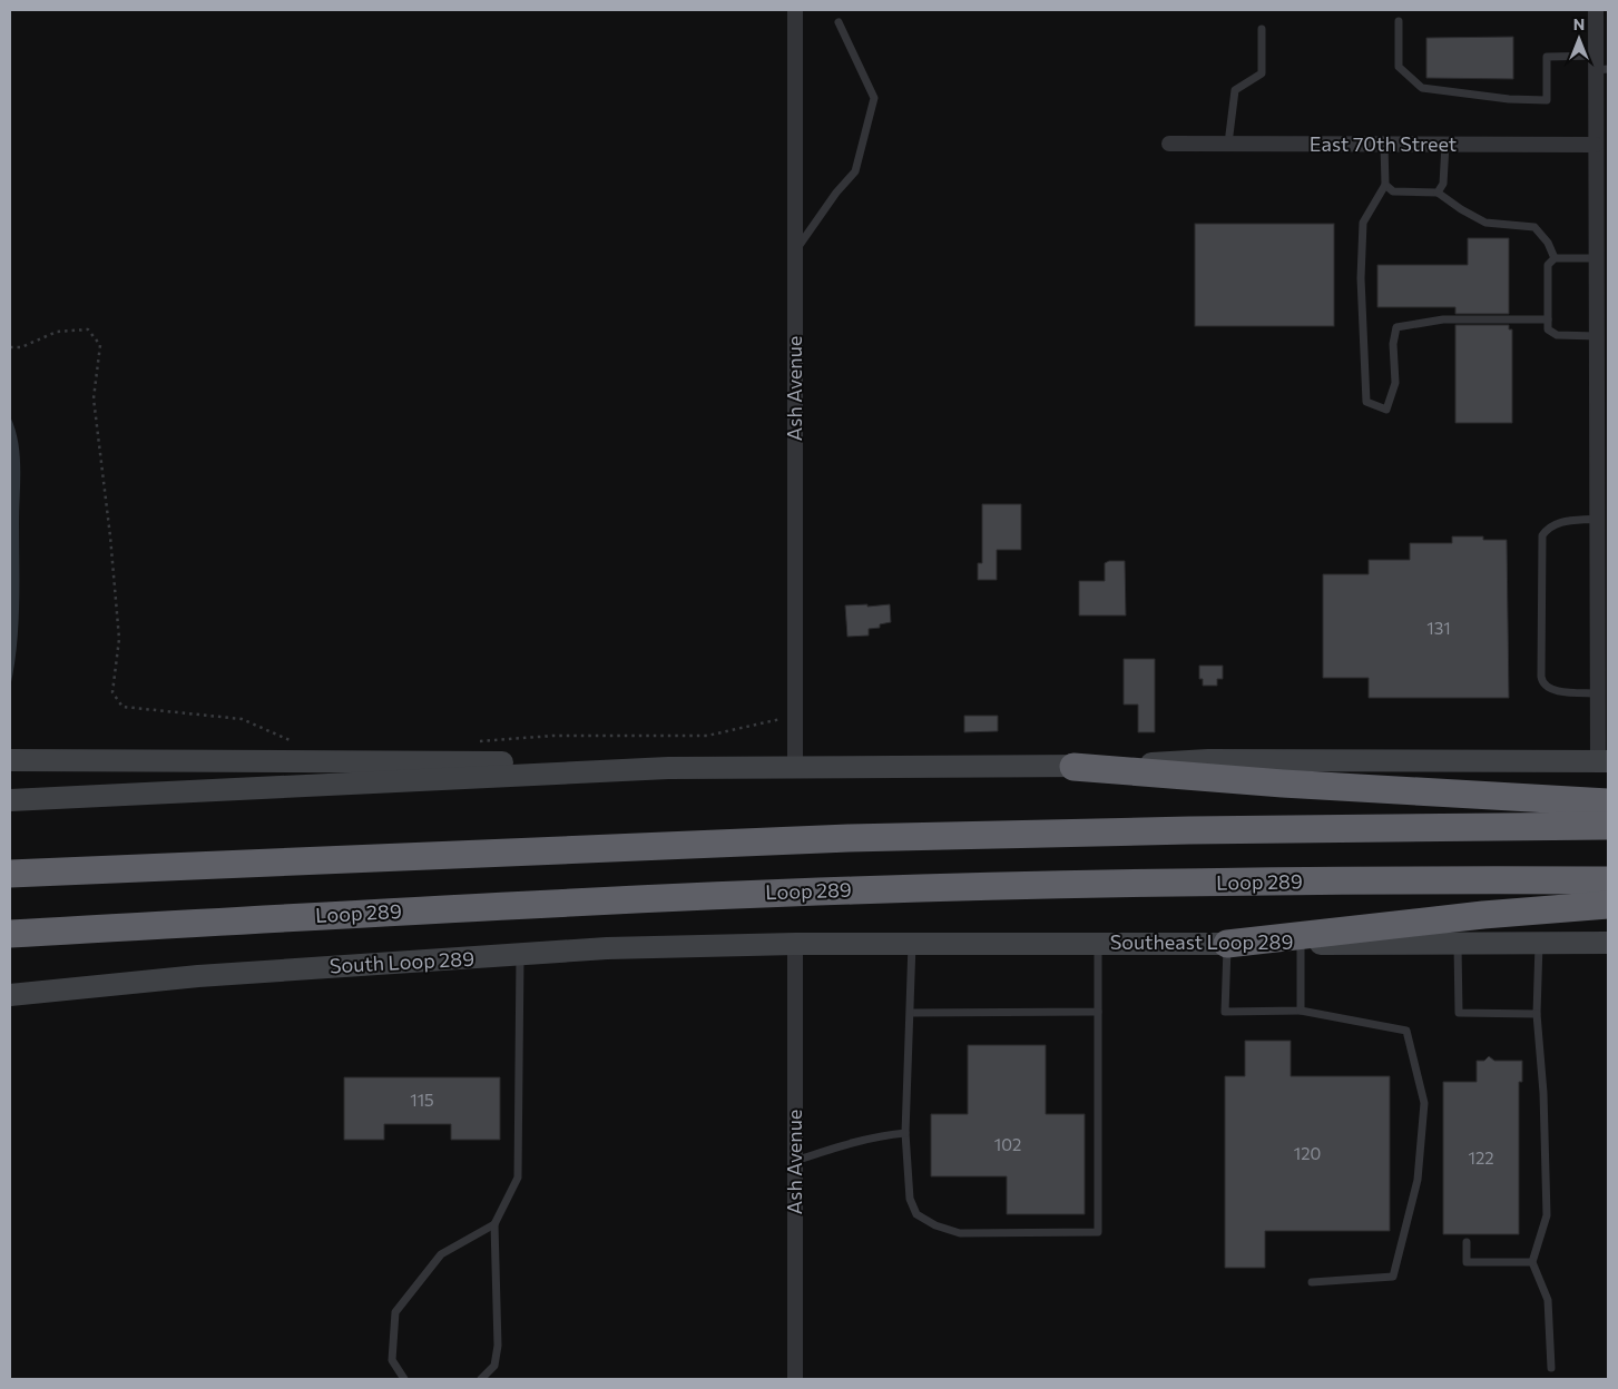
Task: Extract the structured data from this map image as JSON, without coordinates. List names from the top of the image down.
{
  "streets": {
    "highway": ["Loop 289"],
    "main road": ["Southeast Loop 289", "South Loop 289"],
    "street": ["East 70th Street", "Ash Avenue"]
  },
  "crossings": [
    ["Ash Avenue", "Southeast Loop 289"],
    ["Ash Avenue", "South Loop 289"],
    ["Southeast Loop 289", "South Loop 289"]
  ],
  "house_numbers": [
    "131",
    "115",
    "102",
    "120",
    "122"
  ],
  "north": "top"
}
